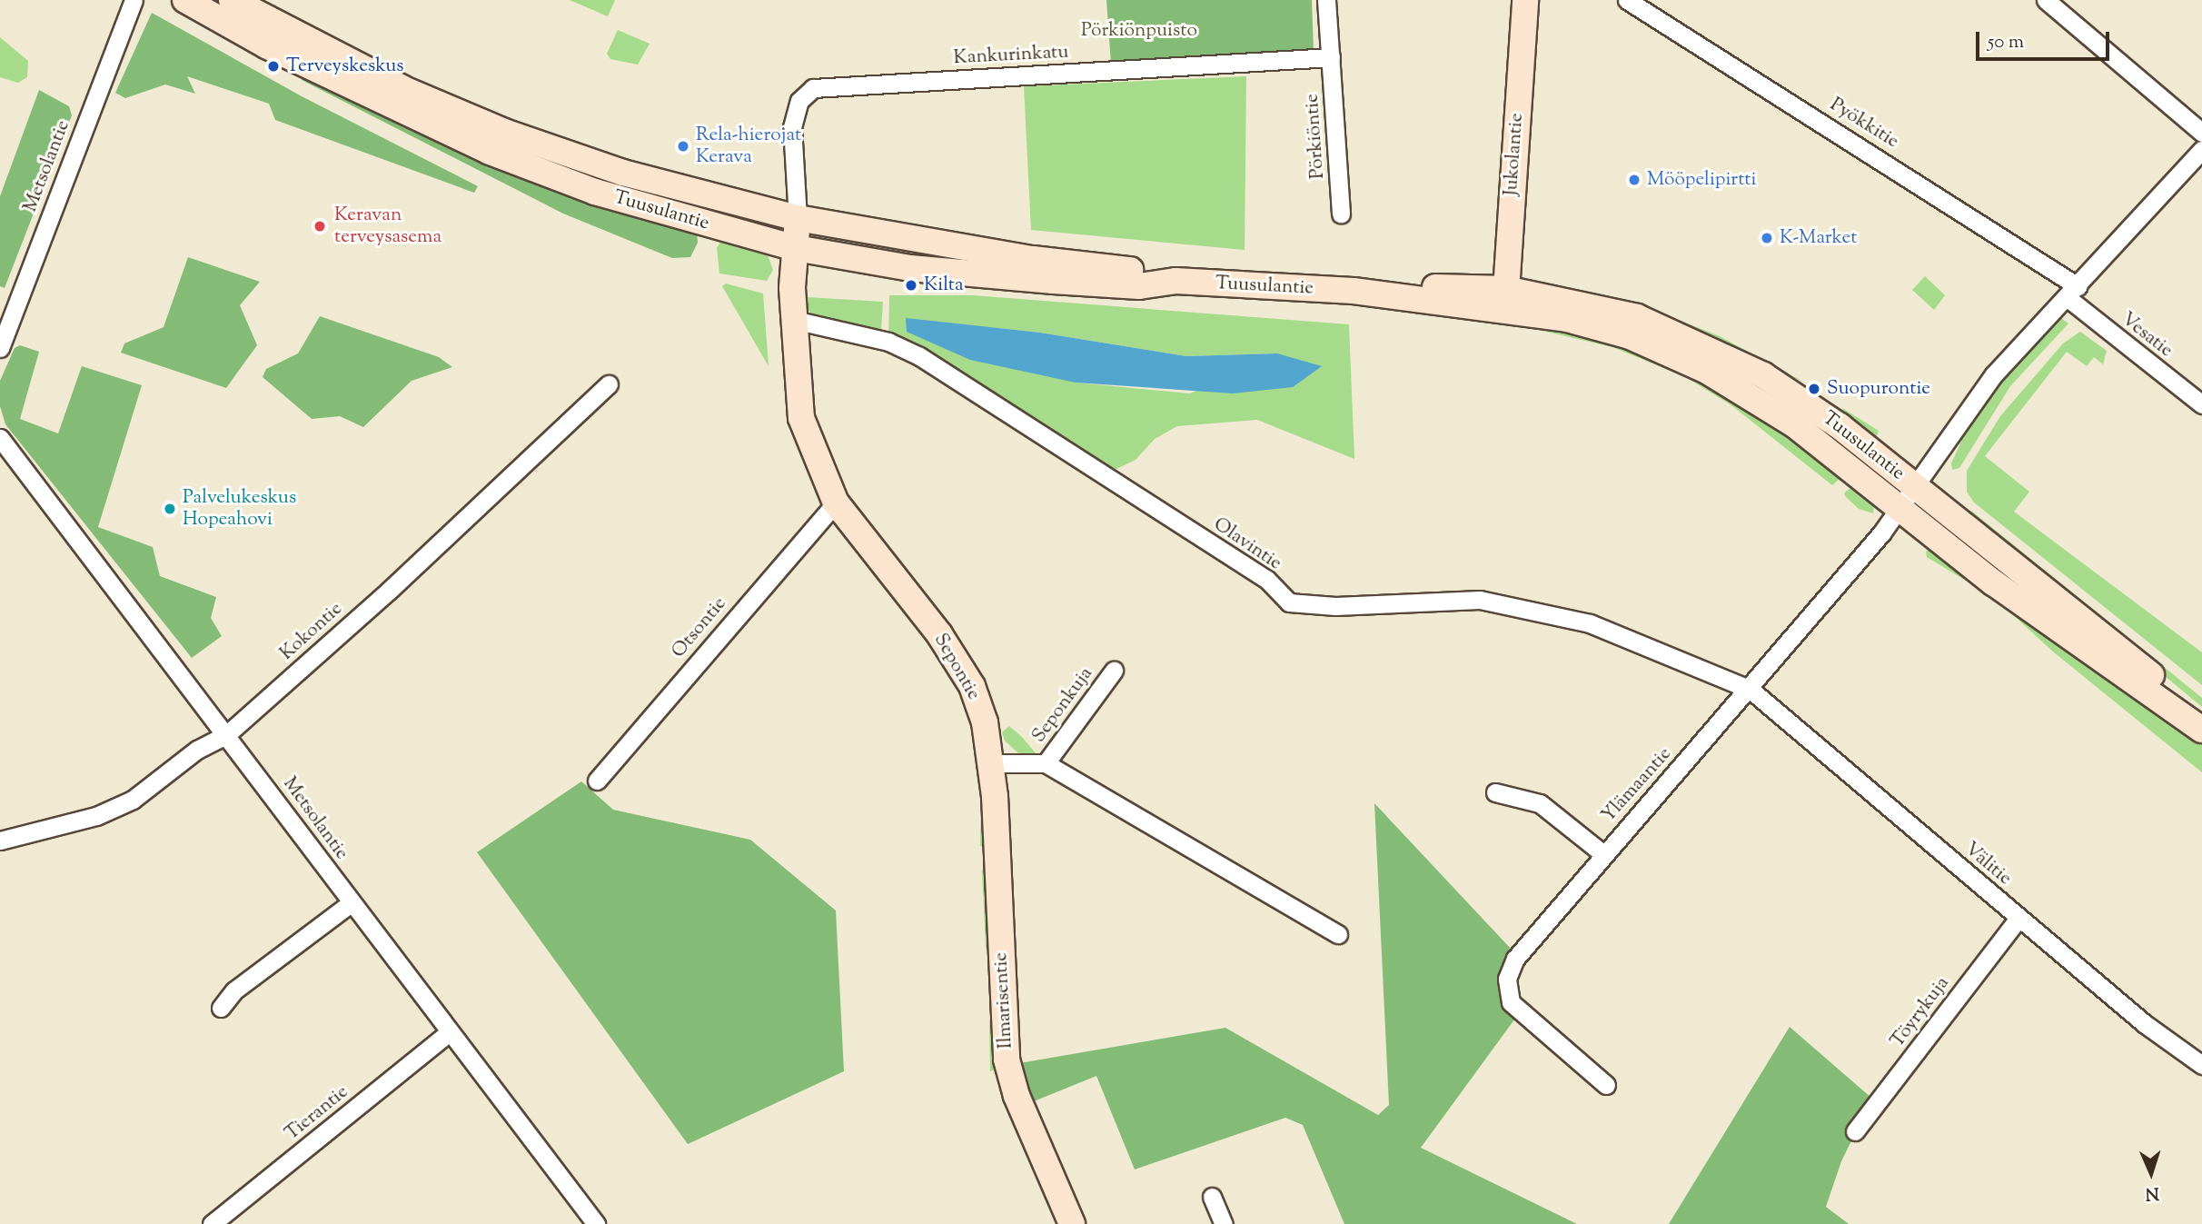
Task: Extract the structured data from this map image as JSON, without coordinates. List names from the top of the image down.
{
  "streets": {
    "main road": [
      "Jukolantie",
      "Tuusulantie",
      "Sepontie",
      "Ilmarisentie"
    ],
    "street": [
      "Kankurinkatu",
      "Pyökkitie",
      "Pörkiöntie",
      "Metsolantie",
      "Vesatie",
      "Olavintie",
      "Otsontie",
      "Kokontie",
      "Seponkuja",
      "Ylämaantie",
      "Välitie",
      "Töyrykuja",
      "Tierantie"
    ]
  },
  "crossings": [
    ["Kankurinkatu", "Pörkiöntie"],
    ["Kankurinkatu", "Tuusulantie"],
    ["Kankurinkatu", "Sepontie"],
    ["Pyökkitie", "Vesatie"],
    ["Jukolantie", "Tuusulantie"],
    ["Metsolantie", "Kokontie"],
    ["Metsolantie", "Tierantie"],
    ["Tuusulantie", "Sepontie"],
    ["Tuusulantie", "Ylämaantie"],
    ["Olavintie", "Sepontie"],
    ["Olavintie", "Ylämaantie"],
    ["Olavintie", "Välitie"],
    ["Otsontie", "Sepontie"],
    ["Sepontie", "Ilmarisentie"],
    ["Ylämaantie", "Välitie"],
    ["Välitie", "Töyrykuja"]
  ],
  "parks": ["Pörkiönpuisto"],
  "places": [
    "Terveyskeskus",
    "Rela-hierojat Kerava",
    "Mööpelipirtti",
    "Keravan terveysasema",
    "K-Market",
    "Kilta",
    "Suopurontie",
    "Palvelukeskus Hopeahovi"
  ],
  "scale_bar": "50 m",
  "north": "bottom"
}
